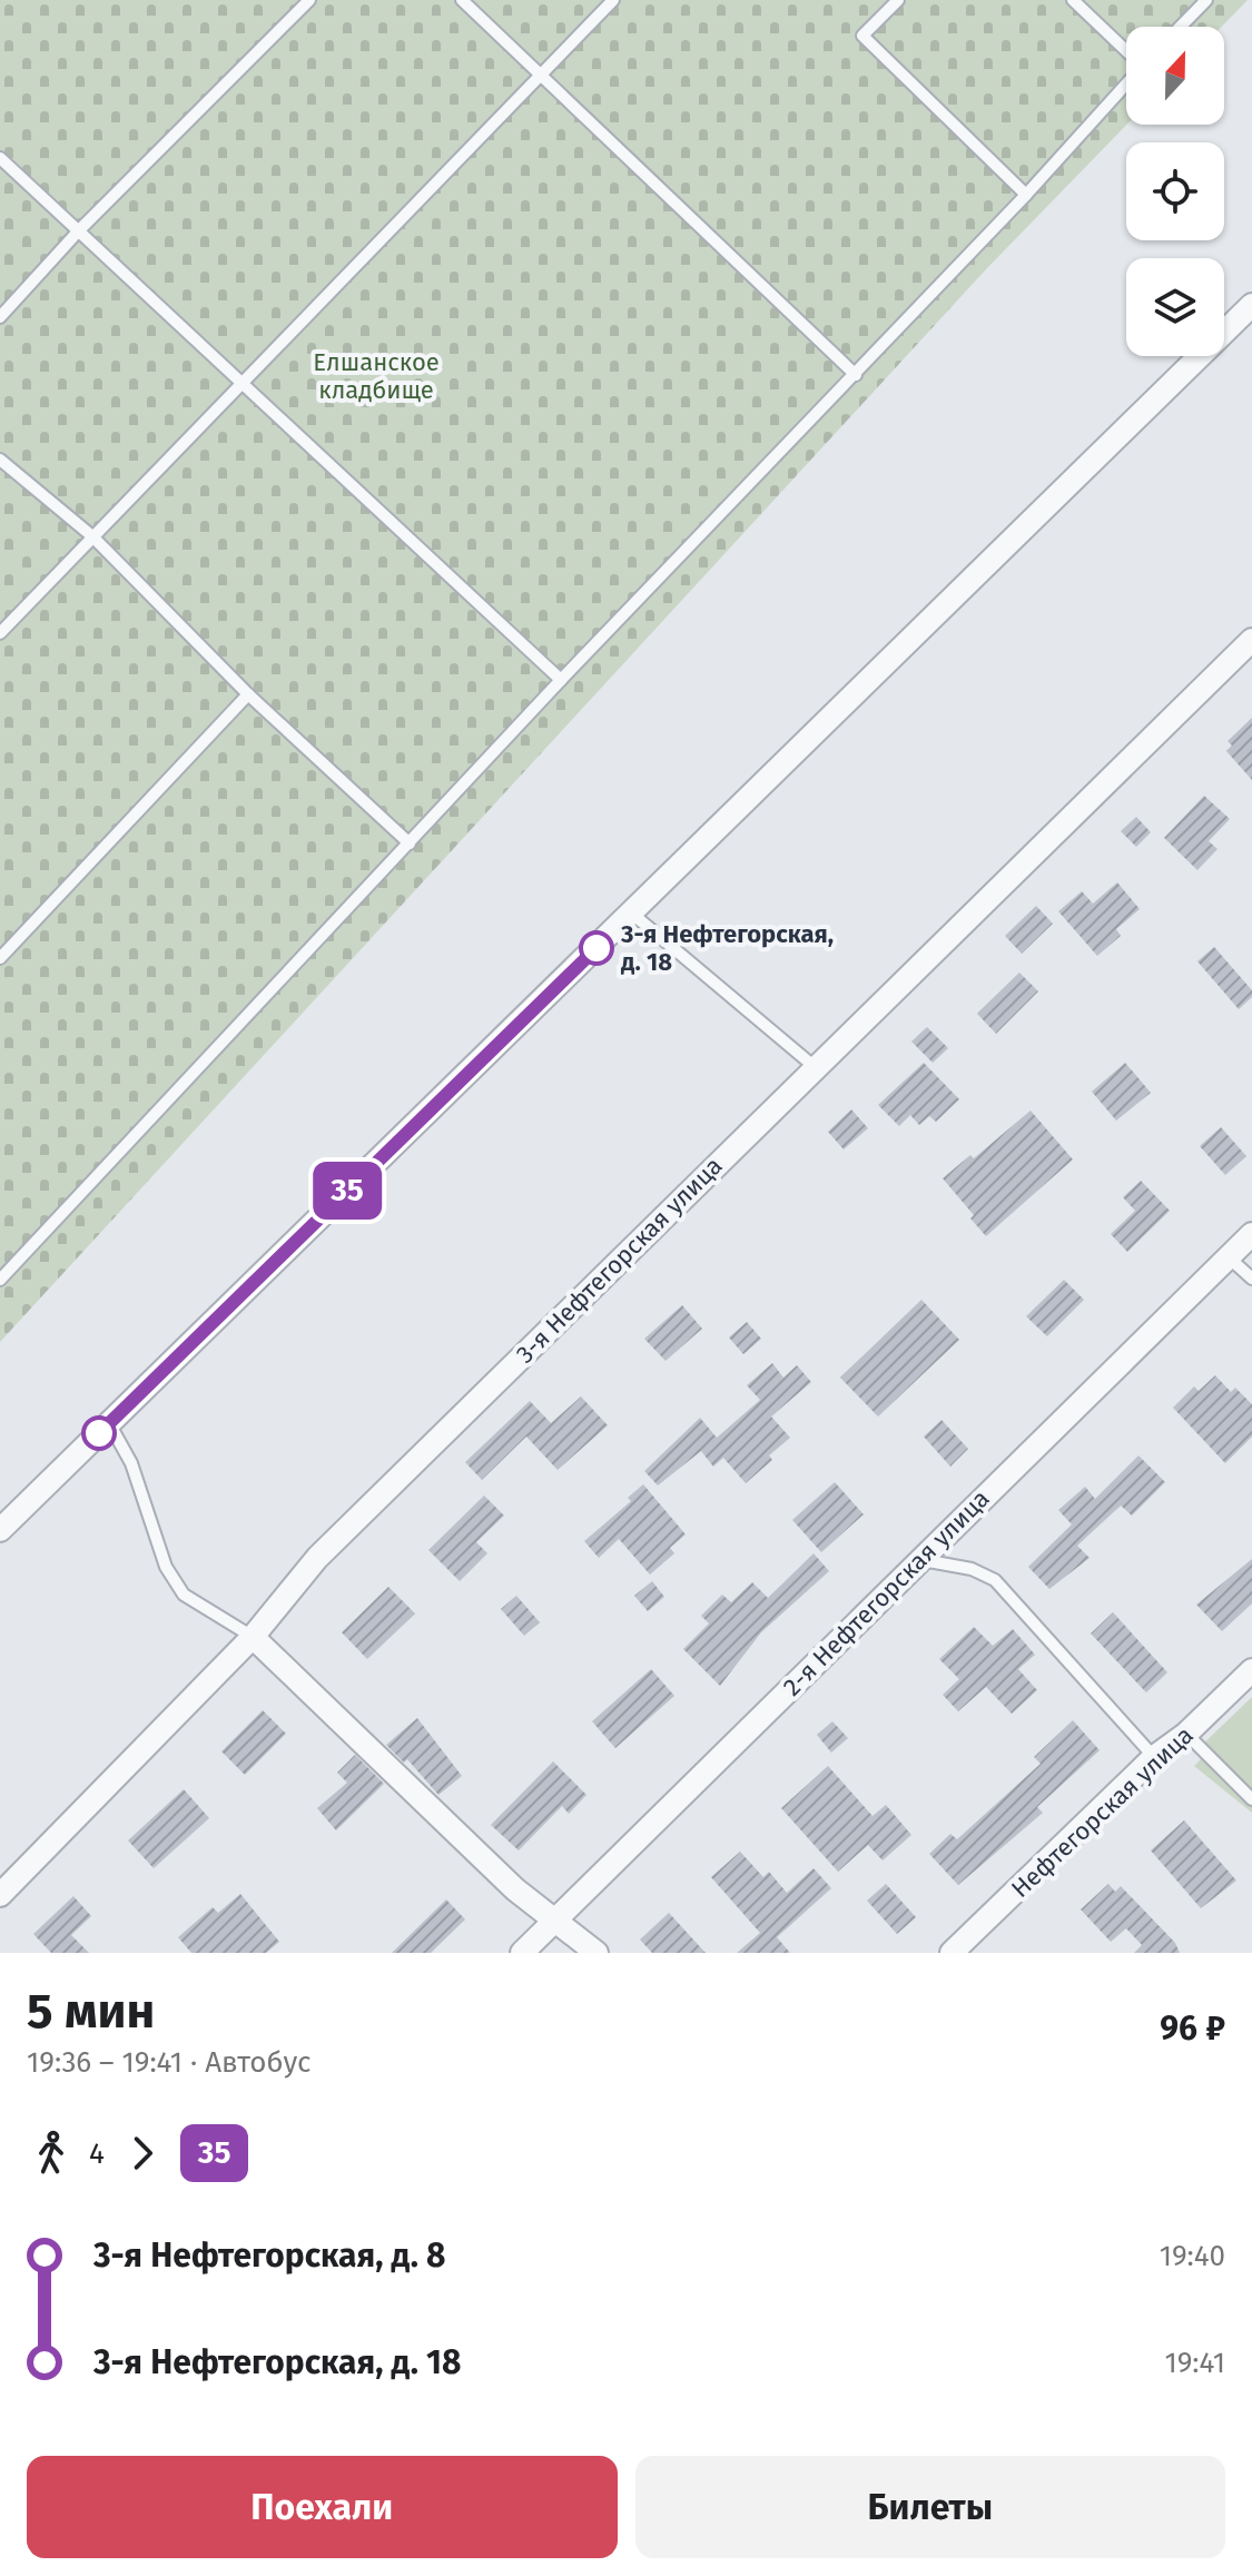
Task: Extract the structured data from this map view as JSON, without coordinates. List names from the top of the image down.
{
  "streets": {
    "street": ["3-я Нефтегорская улица", "2-я Нефтегорская улица", "Нефтегорская улица"]
  },
  "parks": ["Елшанское кладбище"],
  "places": ["3-я Нефтегорская, д. 18"],
  "lines": ["bus line 35"],
  "north": "top",
  "page": {
    "on_map": "35",
    "heading": ["5 мин", "19:36 – 19:41 · Автобус", "96 ₽"],
    "legs": ["4", "35"],
    "list": [
      {
        "name": "3-я Нефтегорская, д. 8",
        "value": "19:40"
      },
      {
        "name": "3-я Нефтегорская, д. 18",
        "value": "19:41"
      }
    ],
    "buttons": ["Поехали", "Билеты"]
  }
}
